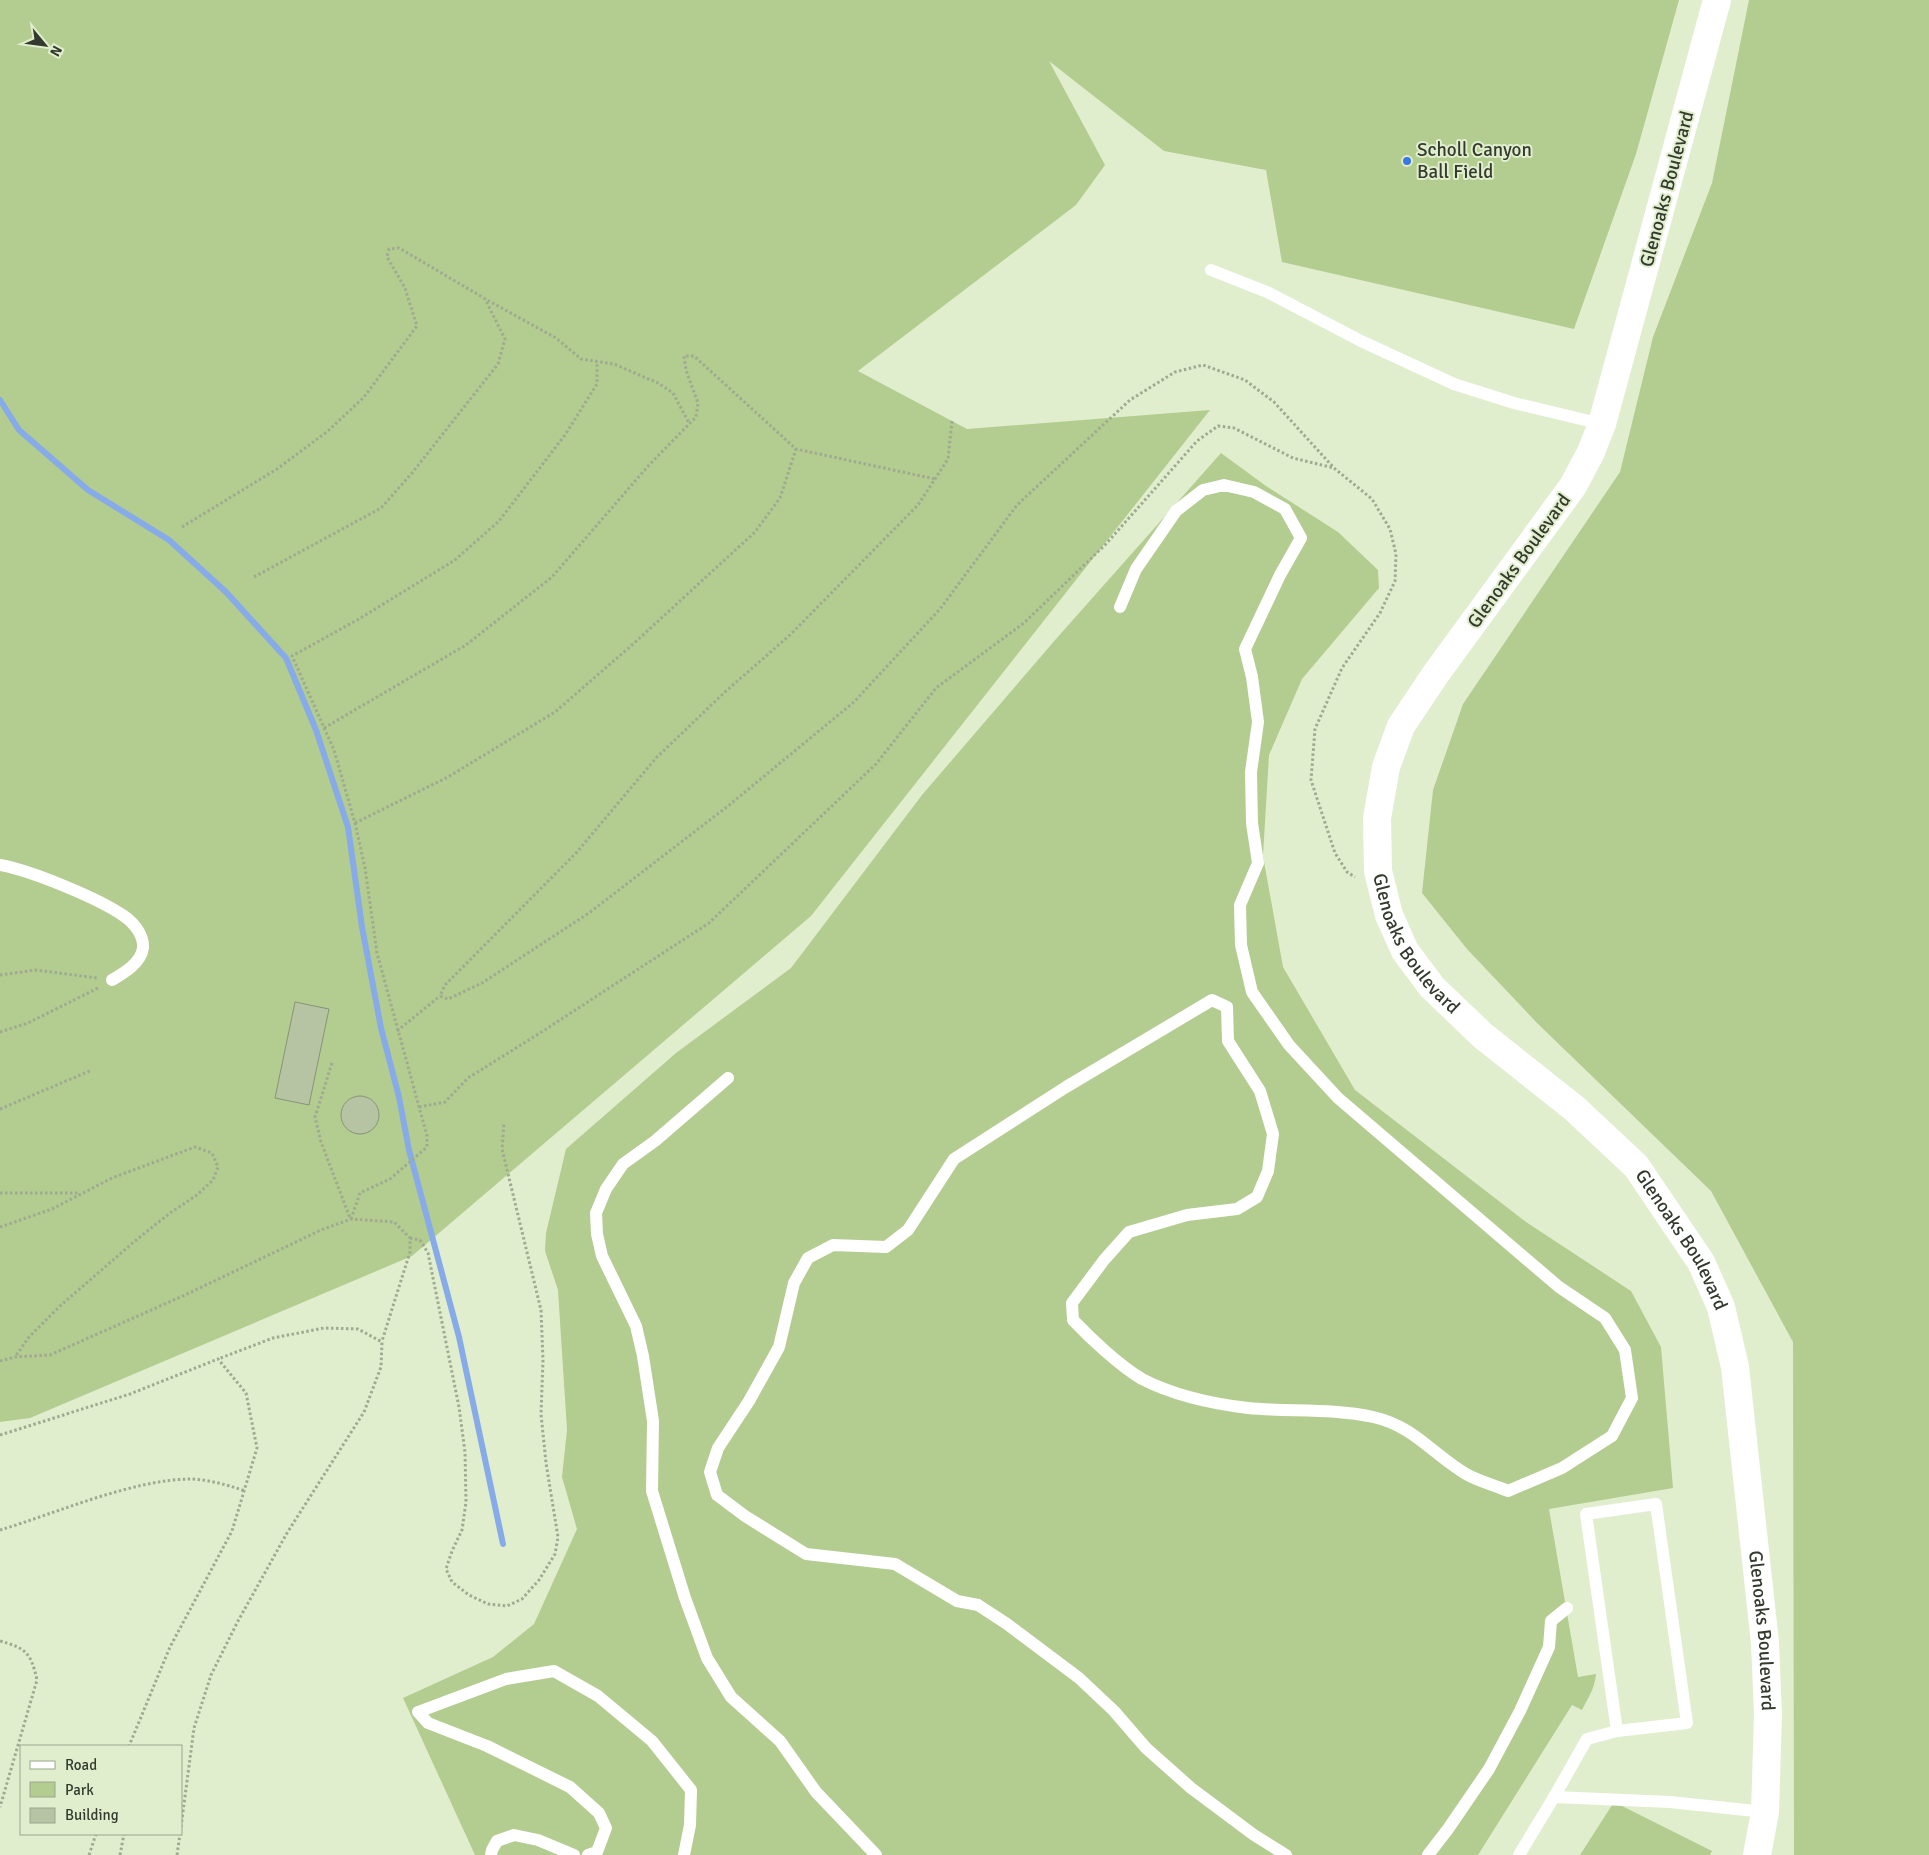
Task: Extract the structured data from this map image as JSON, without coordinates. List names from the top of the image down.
{
  "streets": {
    "street": ["Glenoaks Boulevard"]
  },
  "places": ["Scholl Canyon Ball Field"],
  "legend": ["Road", "Park", "Building"],
  "north": "bottom right"
}
